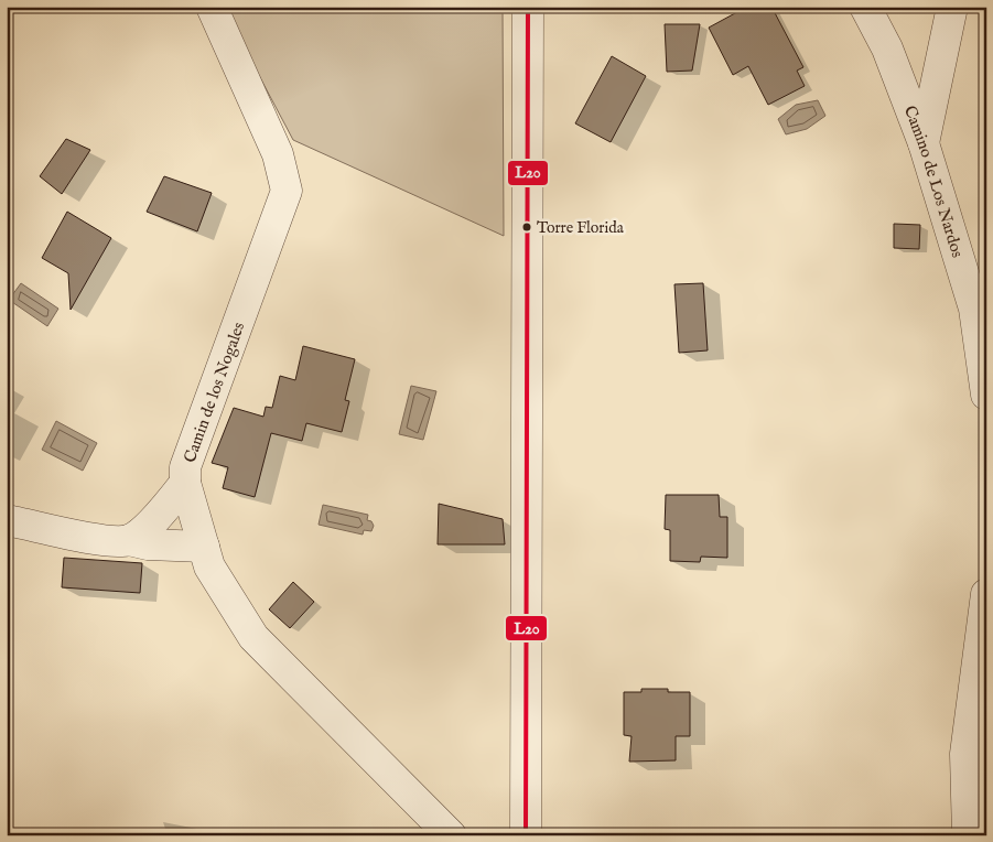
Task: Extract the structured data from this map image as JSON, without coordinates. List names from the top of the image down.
{
  "streets": {
    "street": ["Camino de Los Nardos", "Camin de los Nogales"]
  },
  "places": ["Torre Florida"],
  "lines": ["transit line L20"]
}
